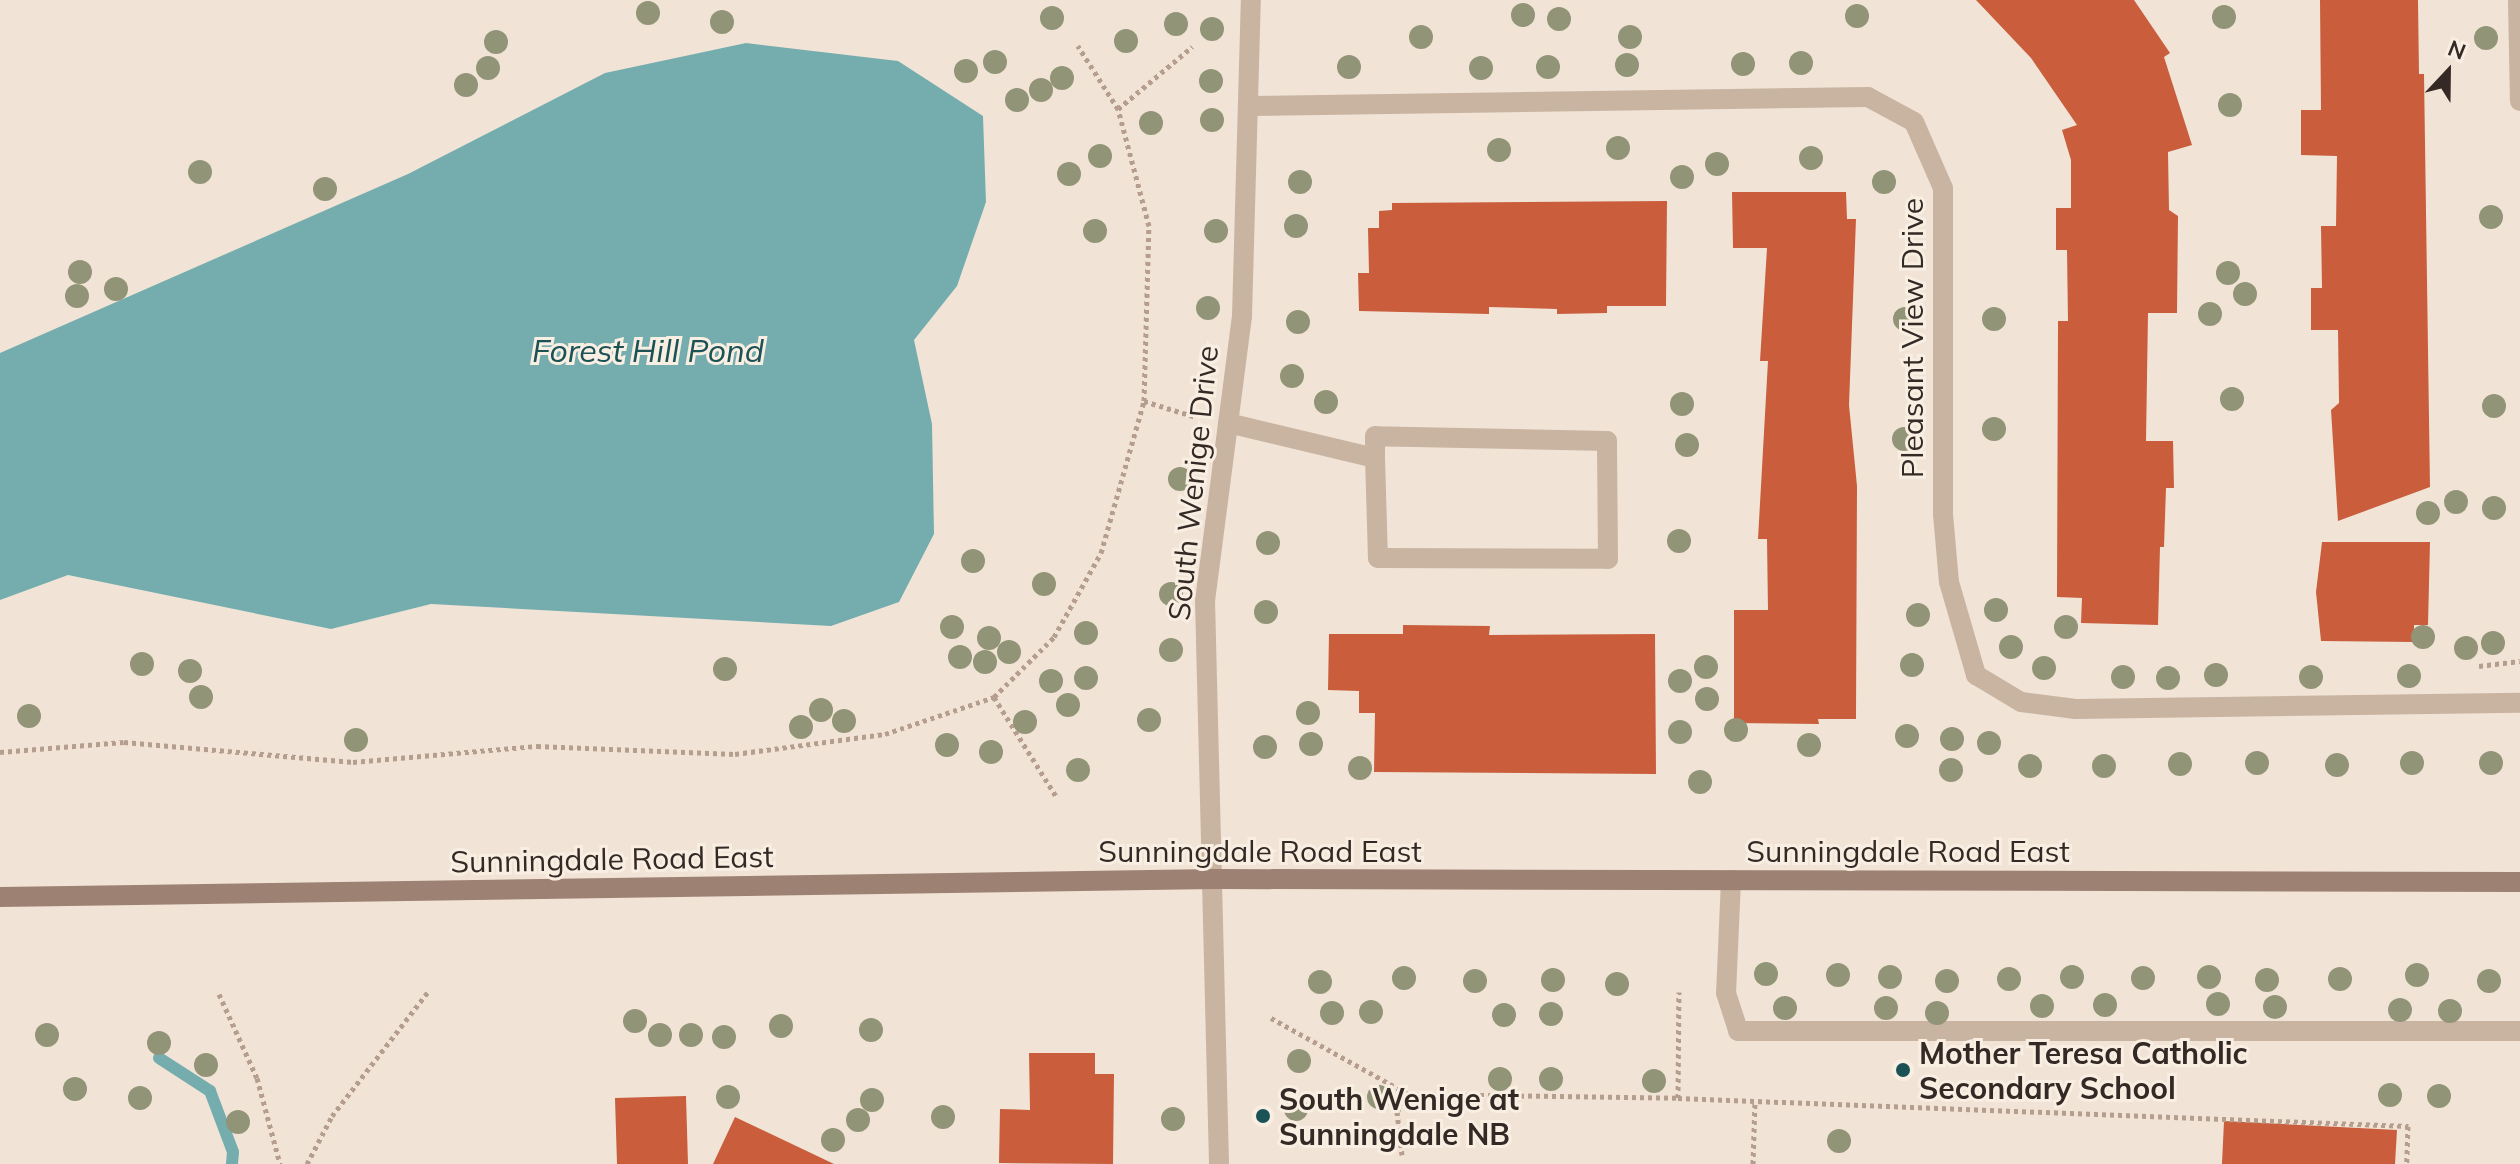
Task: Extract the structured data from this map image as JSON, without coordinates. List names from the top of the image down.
{
  "streets": {
    "main road": ["Sunningdale Road East"],
    "street": ["Pleasant View Drive", "South Wenige Drive"]
  },
  "crossings": [
    ["Pleasant View Drive", "South Wenige Drive"],
    ["South Wenige Drive", "Sunningdale Road East"]
  ],
  "water": ["Forest Hill Pond"],
  "places": ["Mother Teresa Catholic Secondary School", "South Wenige at Sunningdale NB"],
  "north": "top"
}
